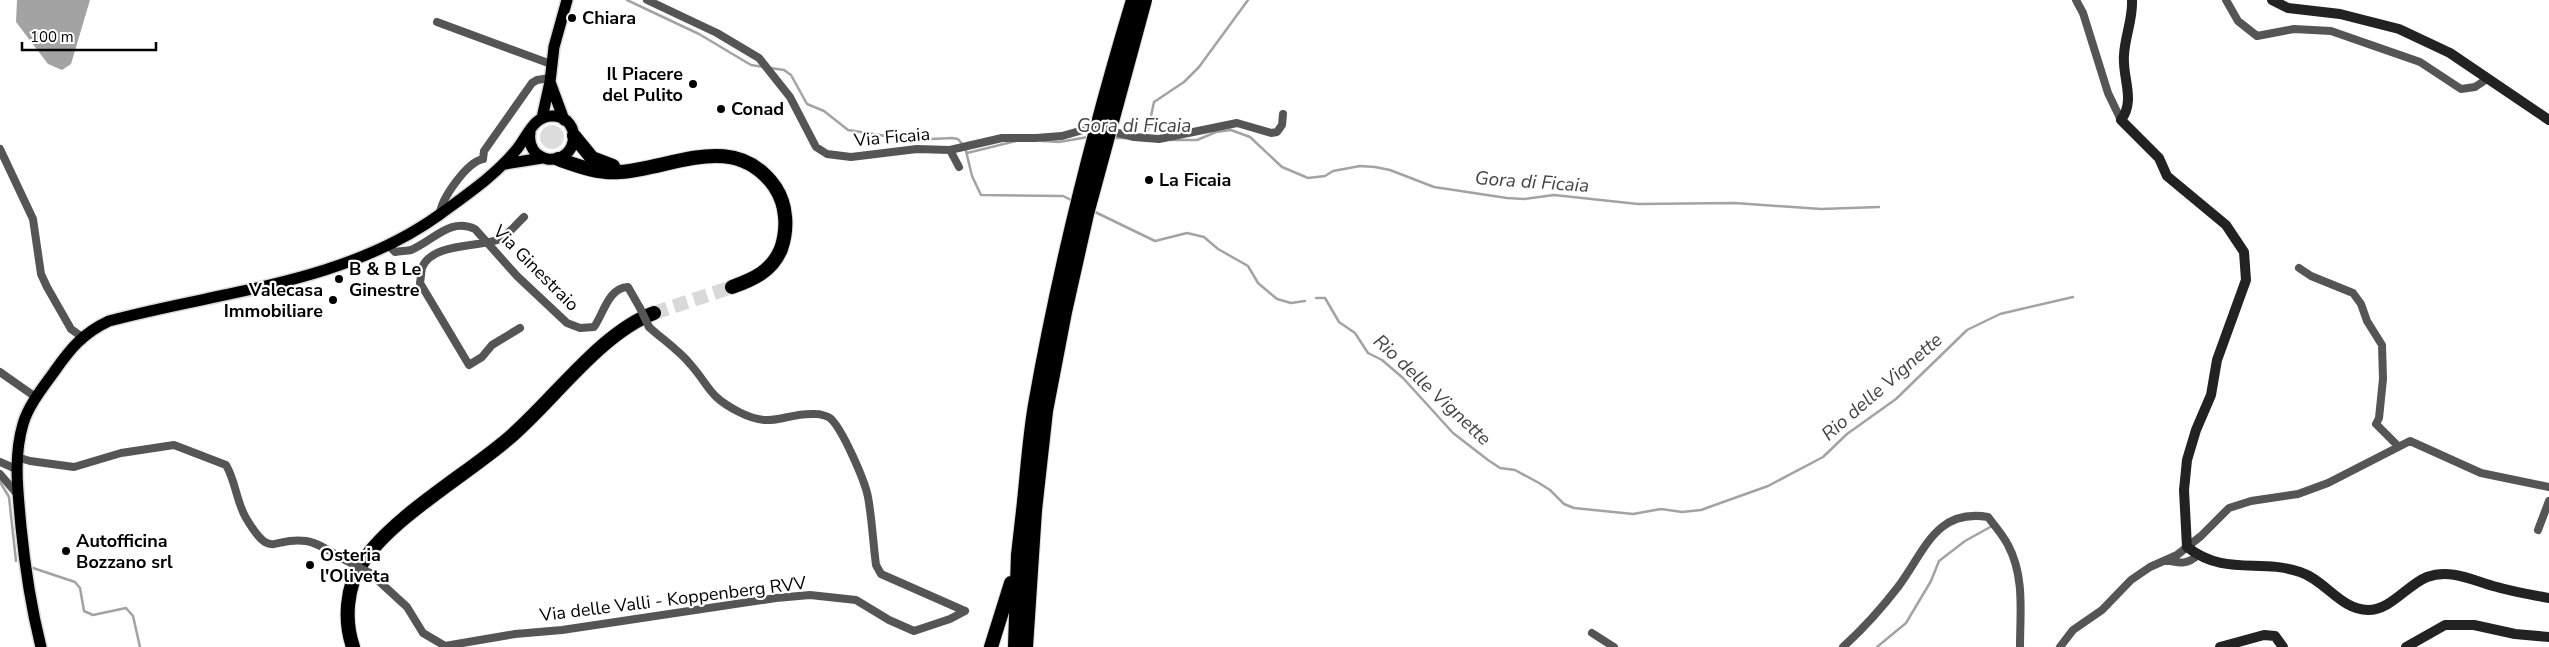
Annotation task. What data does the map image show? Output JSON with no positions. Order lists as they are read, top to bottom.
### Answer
{
  "streets": {
    "street": ["Via Ficaia", "Via Ginestraio", "Via delle Valli - Koppenberg RVV"]
  },
  "crossings": [
    ["Via Ginestraio", "Via delle Valli - Koppenberg RVV"]
  ],
  "water": ["Gora di Ficaia", "Rio delle Vignette"],
  "places": [
    "Chiara",
    "Il Piacere del Pulito",
    "Conad",
    "La Ficaia",
    "B & B Le Ginestre",
    "Valecasa Immobiliare",
    "Autofficina Bozzano srl",
    "Osteria l'Oliveta"
  ],
  "scale_bar": "100 m"
}
